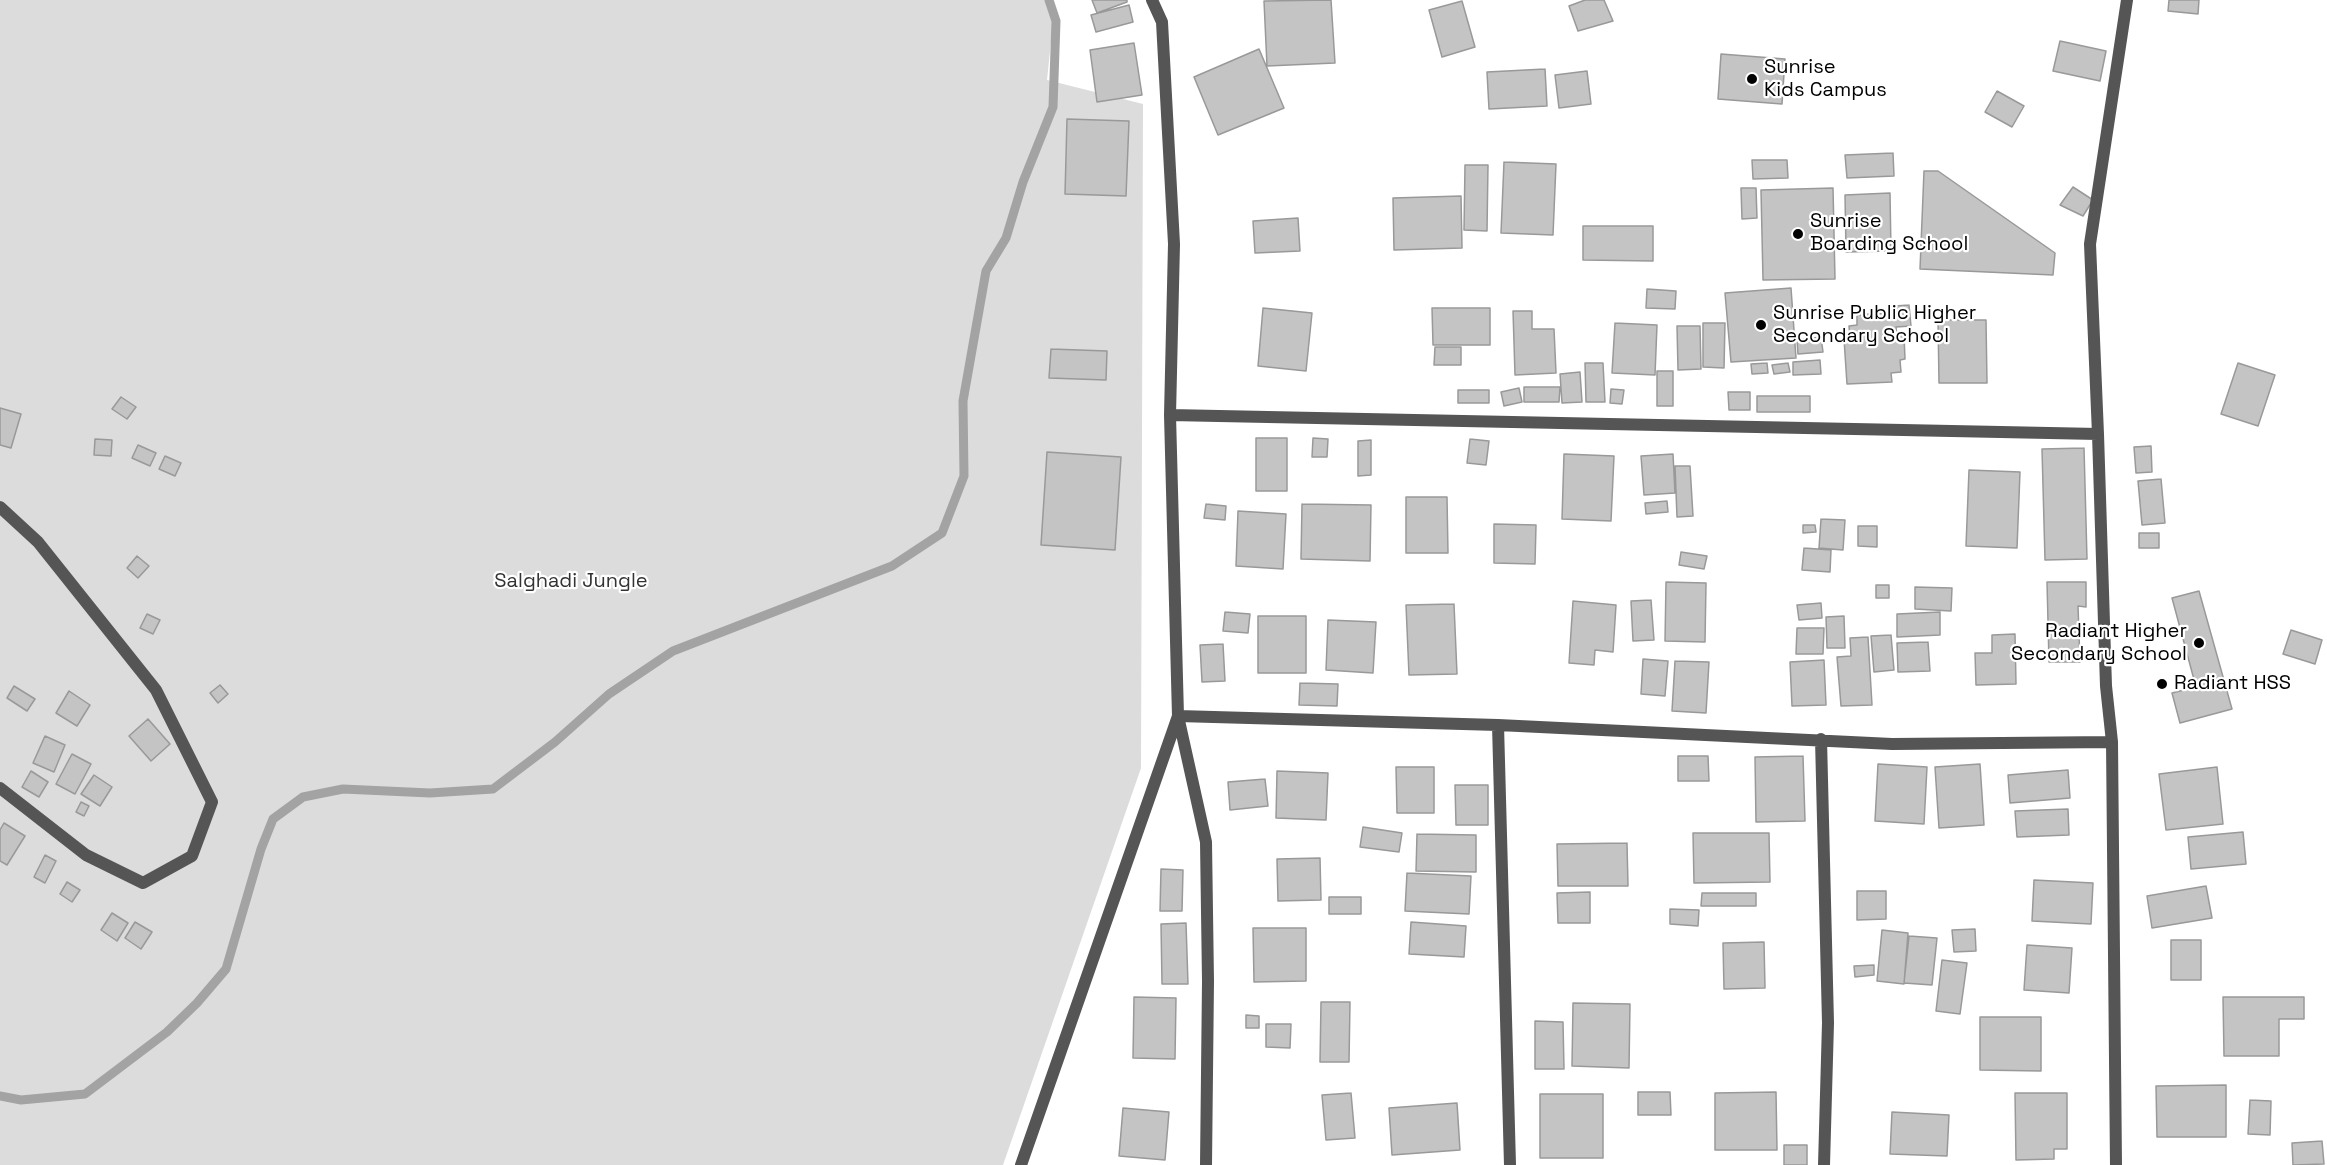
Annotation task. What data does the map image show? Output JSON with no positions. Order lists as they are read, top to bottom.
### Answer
{
  "parks": ["Salghadi Jungle"],
  "places": [
    "Sunrise Kids Campus",
    "Sunrise Boarding School",
    "Sunrise Public Higher Secondary School",
    "Radiant Higher Secondary School",
    "Radiant HSS"
  ]
}
